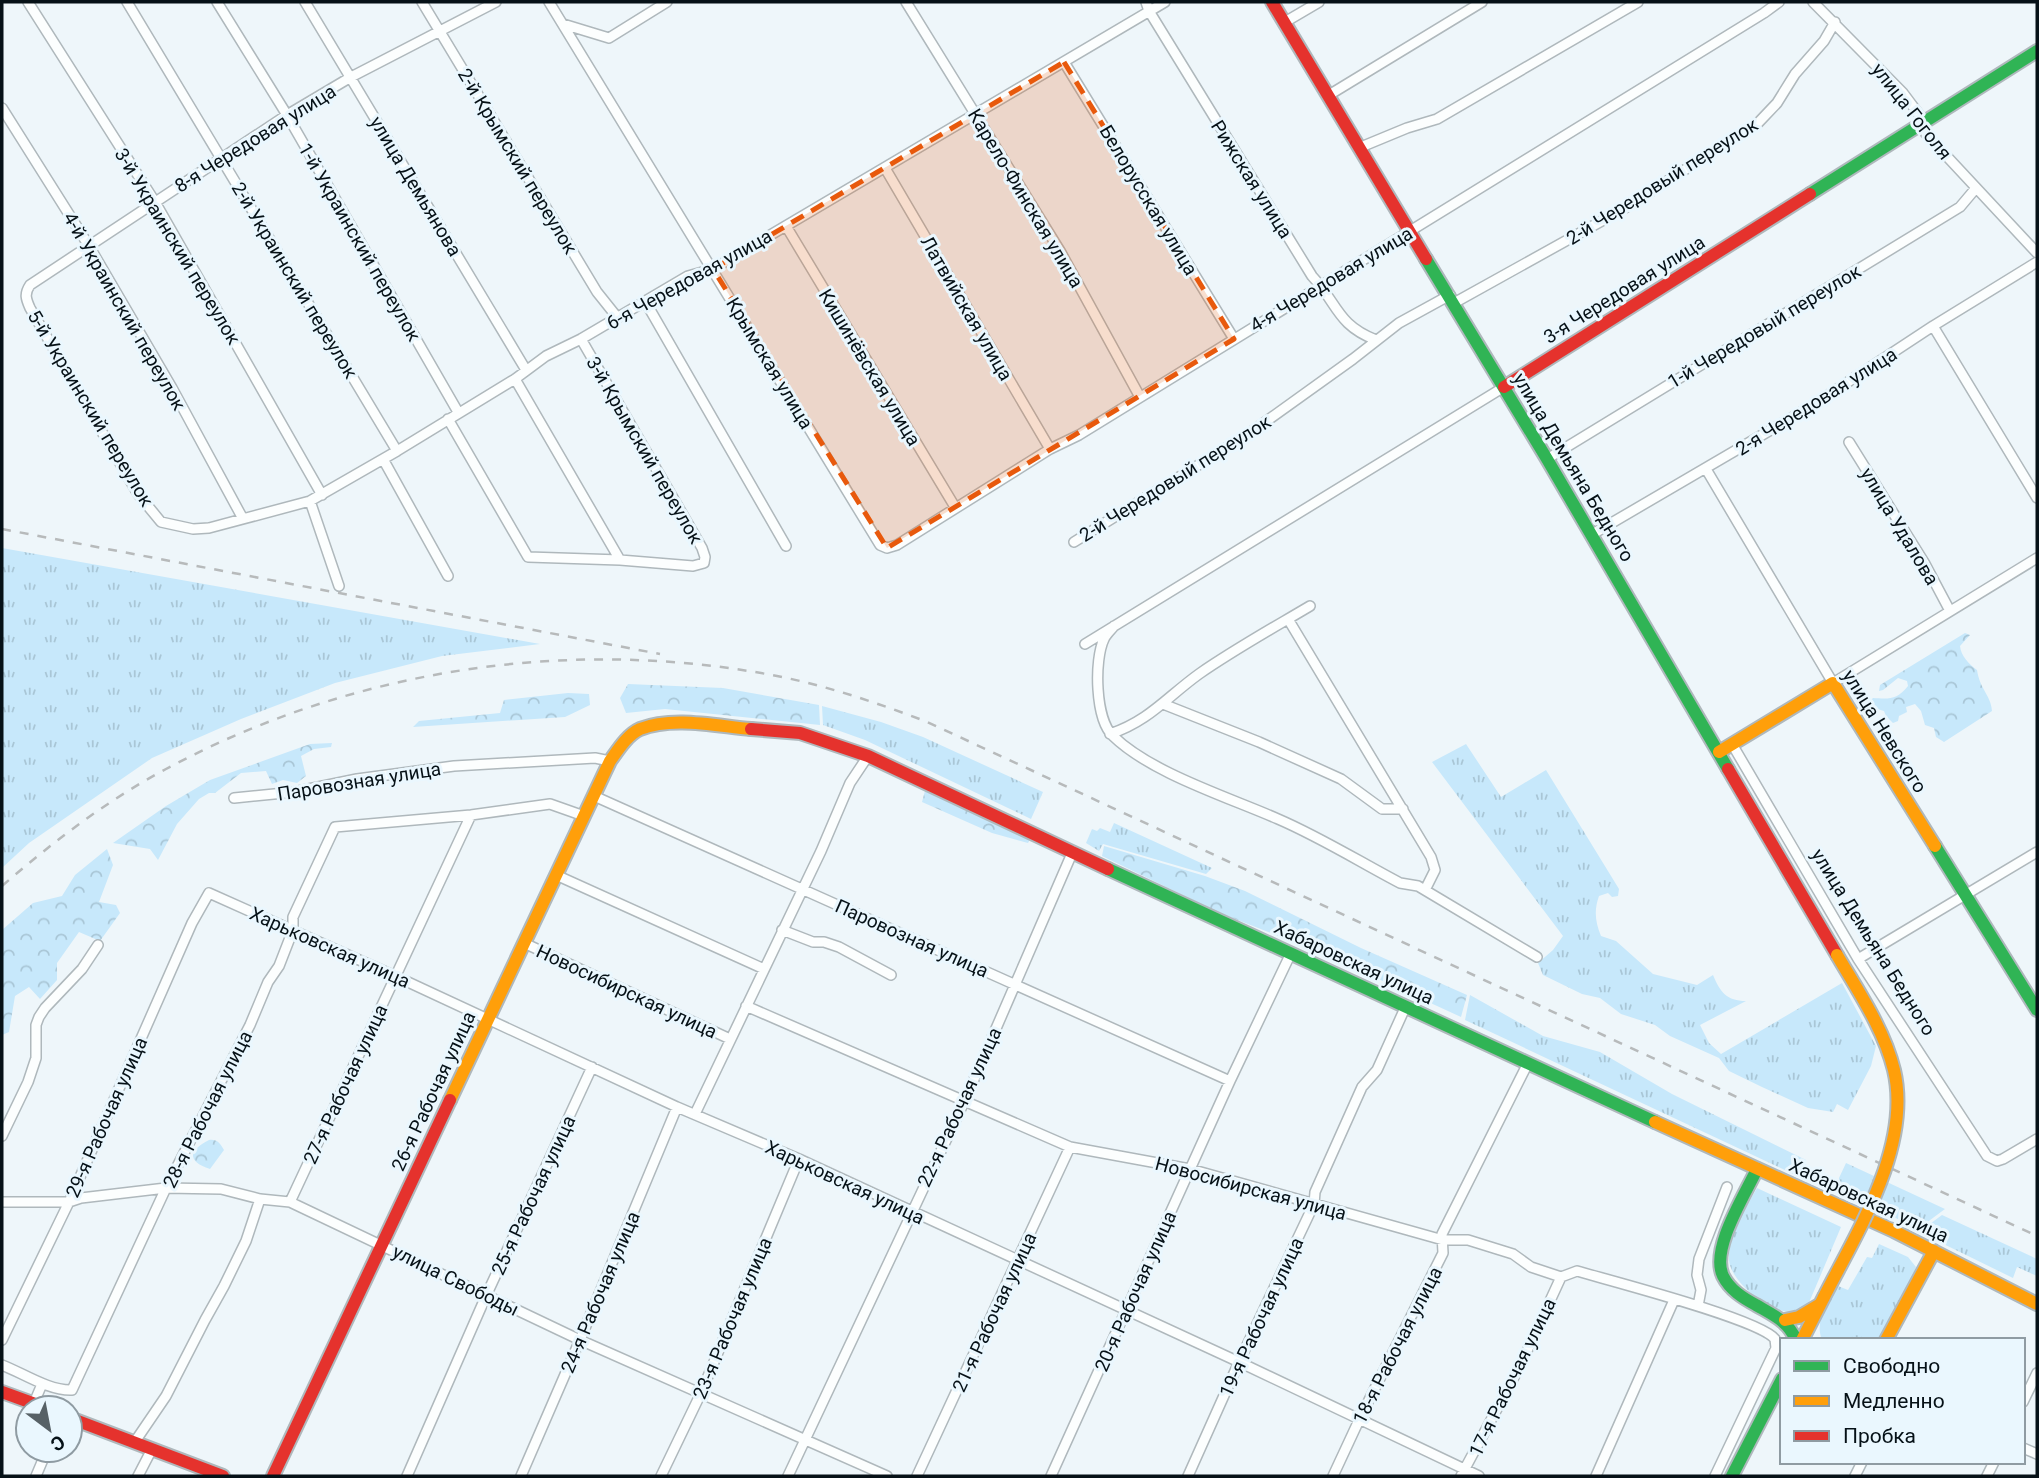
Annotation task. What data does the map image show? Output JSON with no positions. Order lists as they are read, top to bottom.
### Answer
{
  "streets": {
    "main road": [
      "3-я Чередовая улица",
      "улица Демьяна Бедного",
      "улица Невского",
      "Хабаровская улица",
      "26-я Рабочая улица"
    ],
    "street": [
      "улица Гоголя",
      "8-я Чередовая улица",
      "2-й Крымский переулок",
      "Рижская улица",
      "2-й Чередовый переулок",
      "улица Демьянова",
      "Карело-Финская улица",
      "Белорусская улица",
      "1-й Украинский переулок",
      "3-й Украинский переулок",
      "6-я Чередовая улица",
      "4-я Чередовая улица",
      "2-й Украинский переулок",
      "Латвийская улица",
      "4-й Украинский переулок",
      "1-й Чередовый переулок",
      "Крымская улица",
      "Кишинёвская улица",
      "2-я Чередовая улица",
      "5-й Украинский переулок",
      "3-й Крымский переулок",
      "улица Удалова",
      "Паровозная улица",
      "Харьковская улица",
      "Новосибирская улица",
      "27-я Рабочая улица",
      "22-я Рабочая улица",
      "28-я Рабочая улица",
      "29-я Рабочая улица",
      "25-я Рабочая улица",
      "улица Свободы",
      "20-я Рабочая улица",
      "24-я Рабочая улица",
      "21-я Рабочая улица",
      "19-я Рабочая улица",
      "23-я Рабочая улица",
      "18-я Рабочая улица",
      "17-я Рабочая улица"
    ]
  },
  "crossings": [
    ["улица Гоголя", "2-й Чередовый переулок"],
    ["улица Гоголя", "3-я Чередовая улица"],
    ["улица Гоголя", "1-й Чередовый переулок"],
    ["8-я Чередовая улица", "2-й Крымский переулок"],
    ["8-я Чередовая улица", "улица Демьянова"],
    ["8-я Чередовая улица", "1-й Украинский переулок"],
    ["8-я Чередовая улица", "3-й Украинский переулок"],
    ["8-я Чередовая улица", "2-й Украинский переулок"],
    ["8-я Чередовая улица", "4-й Украинский переулок"],
    ["8-я Чередовая улица", "5-й Украинский переулок"],
    ["2-й Крымский переулок", "6-я Чередовая улица"],
    ["Рижская улица", "2-й Чередовый переулок"],
    ["Рижская улица", "6-я Чередовая улица"],
    ["Рижская улица", "4-я Чередовая улица"],
    ["2-й Чередовый переулок", "улица Демьяна Бедного"],
    ["улица Демьянова", "6-я Чередовая улица"],
    ["Карело-Финская улица", "6-я Чередовая улица"],
    ["Карело-Финская улица", "4-я Чередовая улица"],
    ["Белорусская улица", "6-я Чередовая улица"],
    ["Белорусская улица", "4-я Чередовая улица"],
    ["1-й Украинский переулок", "6-я Чередовая улица"],
    ["3-й Украинский переулок", "6-я Чередовая улица"],
    ["6-я Чередовая улица", "2-й Украинский переулок"],
    ["6-я Чередовая улица", "Латвийская улица"],
    ["6-я Чередовая улица", "4-й Украинский переулок"],
    ["6-я Чередовая улица", "Крымская улица"],
    ["6-я Чередовая улица", "Кишинёвская улица"],
    ["6-я Чередовая улица", "5-й Украинский переулок"],
    ["6-я Чередовая улица", "3-й Крымский переулок"],
    ["4-я Чередовая улица", "Латвийская улица"],
    ["4-я Чередовая улица", "Крымская улица"],
    ["4-я Чередовая улица", "Кишинёвская улица"],
    ["4-я Чередовая улица", "улица Демьяна Бедного"],
    ["3-я Чередовая улица", "улица Демьяна Бедного"],
    ["1-й Чередовый переулок", "улица Демьяна Бедного"],
    ["2-я Чередовая улица", "улица Демьяна Бедного"],
    ["2-я Чередовая улица", "улица Невского"],
    ["Паровозная улица", "26-я Рабочая улица"],
    ["Паровозная улица", "22-я Рабочая улица"],
    ["Паровозная улица", "20-я Рабочая улица"],
    ["Харьковская улица", "27-я Рабочая улица"],
    ["Харьковская улица", "26-я Рабочая улица"],
    ["Харьковская улица", "22-я Рабочая улица"],
    ["Харьковская улица", "28-я Рабочая улица"],
    ["Харьковская улица", "29-я Рабочая улица"],
    ["Харьковская улица", "25-я Рабочая улица"],
    ["Харьковская улица", "20-я Рабочая улица"],
    ["Харьковская улица", "24-я Рабочая улица"],
    ["Харьковская улица", "21-я Рабочая улица"],
    ["Харьковская улица", "19-я Рабочая улица"],
    ["Харьковская улица", "23-я Рабочая улица"],
    ["Харьковская улица", "18-я Рабочая улица"],
    ["Харьковская улица", "17-я Рабочая улица"],
    ["Хабаровская улица", "26-я Рабочая улица"],
    ["Хабаровская улица", "22-я Рабочая улица"],
    ["Хабаровская улица", "20-я Рабочая улица"],
    ["Хабаровская улица", "19-я Рабочая улица"],
    ["Хабаровская улица", "18-я Рабочая улица"],
    ["Новосибирская улица", "26-я Рабочая улица"],
    ["Новосибирская улица", "22-я Рабочая улица"],
    ["Новосибирская улица", "20-я Рабочая улица"],
    ["Новосибирская улица", "21-я Рабочая улица"],
    ["Новосибирская улица", "19-я Рабочая улица"],
    ["Новосибирская улица", "18-я Рабочая улица"],
    ["Новосибирская улица", "17-я Рабочая улица"],
    ["27-я Рабочая улица", "28-я Рабочая улица"],
    ["27-я Рабочая улица", "улица Свободы"],
    ["26-я Рабочая улица", "улица Свободы"],
    ["22-я Рабочая улица", "улица Свободы"],
    ["28-я Рабочая улица", "улица Свободы"],
    ["29-я Рабочая улица", "улица Свободы"],
    ["25-я Рабочая улица", "улица Свободы"],
    ["улица Свободы", "24-я Рабочая улица"],
    ["улица Свободы", "23-я Рабочая улица"]
  ],
  "legend": ["Свободно", "Медленно", "Пробка"],
  "north": "bottom right"
}
